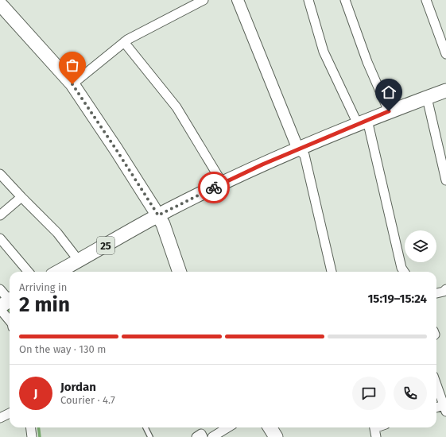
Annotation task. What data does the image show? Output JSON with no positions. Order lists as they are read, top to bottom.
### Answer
{
  "streets": {
    "main road": ["25"]
  },
  "page": {
    "heading": ["2 min", "Arriving in", "15:19–15:24"],
    "panel": ["Jordan", "Courier · 4.7"],
    "bar": "On the way · 130 m",
    "round": "J"
  }
}
